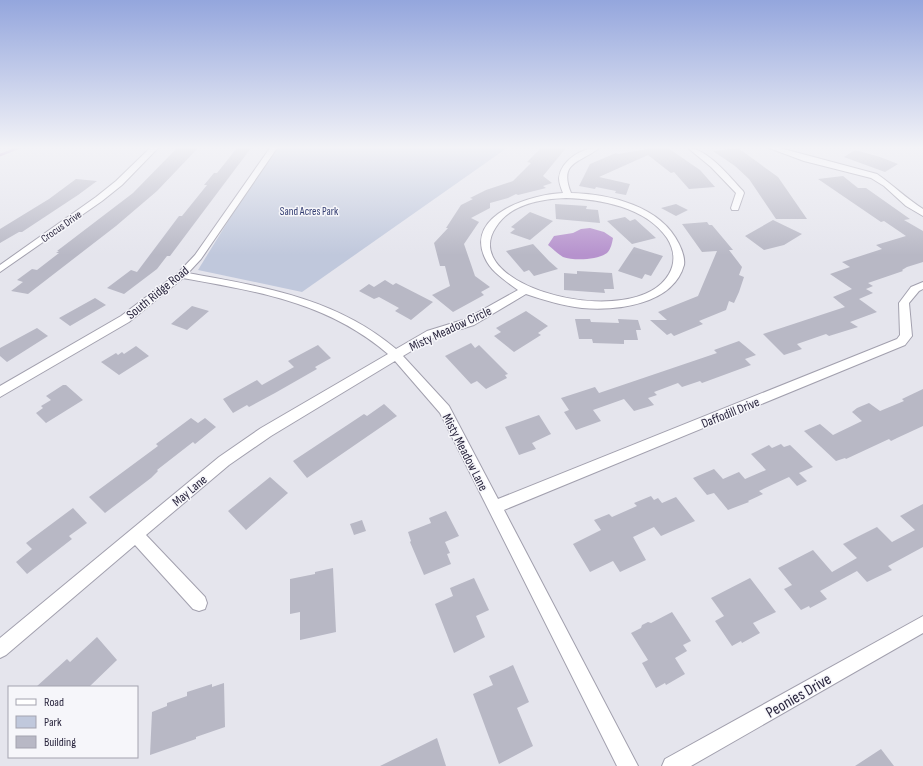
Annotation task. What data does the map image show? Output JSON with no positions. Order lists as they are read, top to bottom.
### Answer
{
  "streets": {
    "street": [
      "Crocus Drive",
      "South Ridge Road",
      "Misty Meadow Circle",
      "Daffodill Drive",
      "Misty Meadow Lane",
      "May Lane",
      "Peonies Drive"
    ]
  },
  "crossings": [
    ["South Ridge Road", "Misty Meadow Lane"],
    ["Misty Meadow Circle", "Misty Meadow Lane"],
    ["Misty Meadow Circle", "May Lane"],
    ["Daffodill Drive", "Misty Meadow Lane"],
    ["Misty Meadow Lane", "May Lane"]
  ],
  "parks": ["Sand Acres Park"],
  "legend": ["Road", "Park", "Building"]
}
